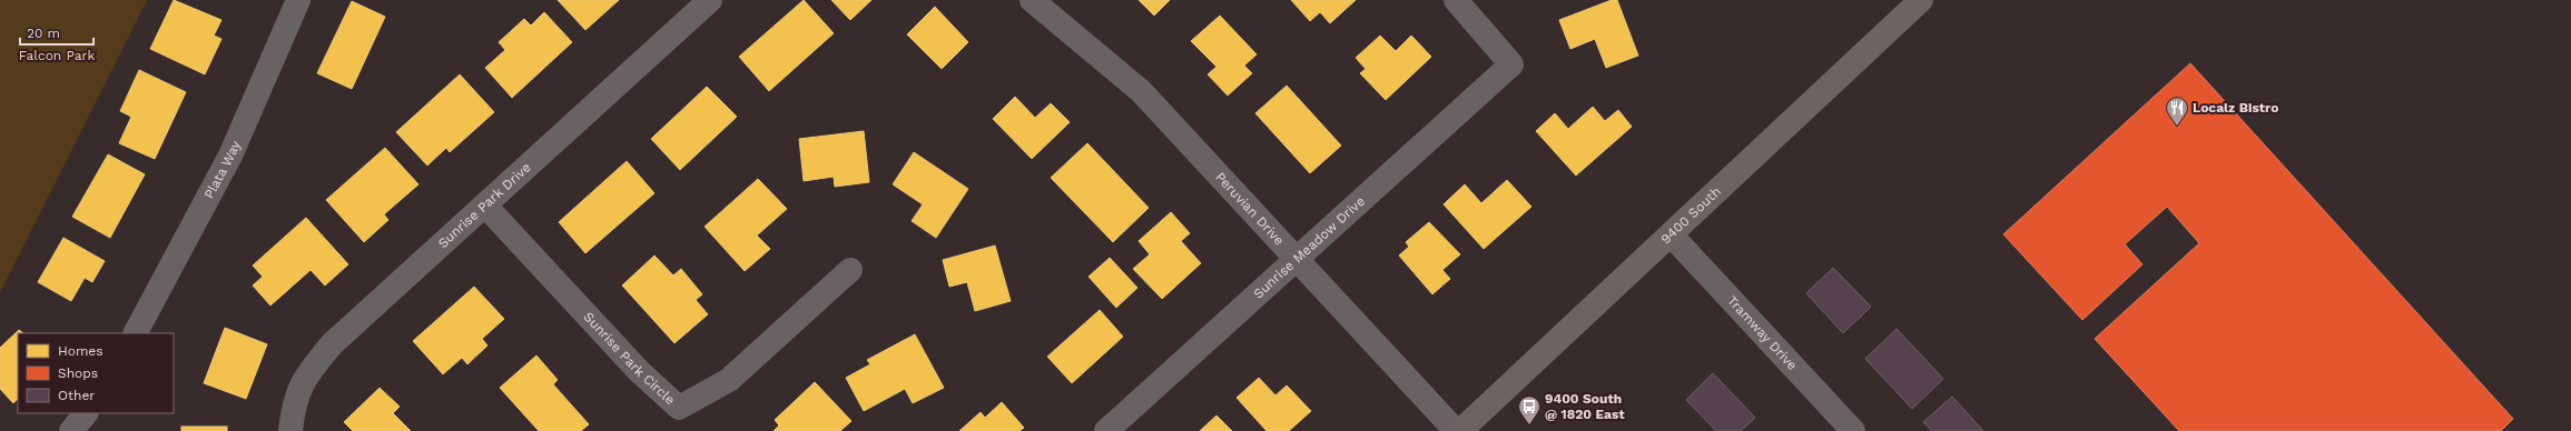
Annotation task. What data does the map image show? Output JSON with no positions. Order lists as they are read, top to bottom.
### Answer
{
  "streets": {
    "main road": ["9400 South"],
    "street": [
      "Plata Way",
      "Sunrise Park Drive",
      "Peruvian Drive",
      "Sunrise Meadow Drive",
      "Tramway Drive",
      "Sunrise Park Circle"
    ]
  },
  "crossings": [
    ["Sunrise Park Drive", "Sunrise Park Circle"],
    ["Peruvian Drive", "Sunrise Meadow Drive"],
    ["9400 South", "Tramway Drive"]
  ],
  "parks": ["Falcon Park"],
  "places": {
    "restaurant": ["Localz Bistro"],
    "bus stop": ["9400 South @ 1820 East"]
  },
  "legend": ["Homes", "Shops", "Other"],
  "scale_bar": "20 m"
}
